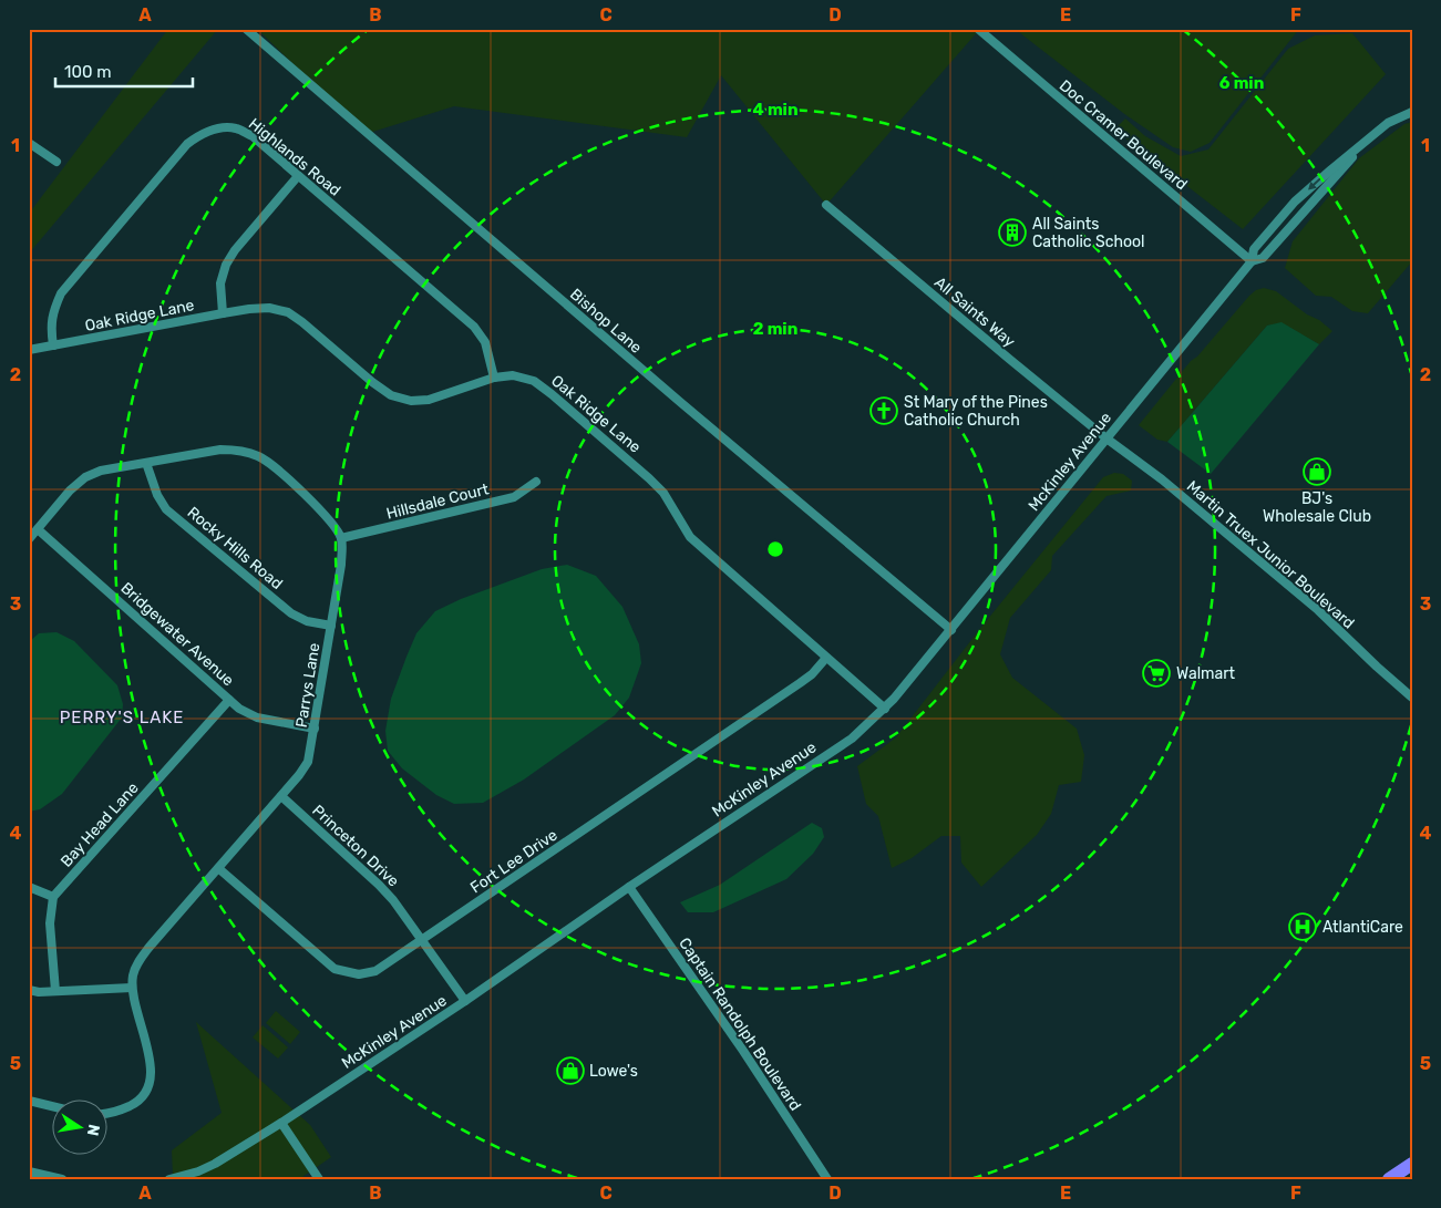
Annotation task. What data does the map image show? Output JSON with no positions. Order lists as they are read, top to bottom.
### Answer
{
  "streets": {
    "street": [
      "Doc Cramer Boulevard",
      "Highlands Road",
      "All Saints Way",
      "Oak Ridge Lane",
      "Bishop Lane",
      "McKinley Avenue",
      "Hillsdale Court",
      "Rocky Hills Road",
      "Martin Truex Junior Boulevard",
      "Bridgewater Avenue",
      "Parrys Lane",
      "Bay Head Lane",
      "Princeton Drive",
      "Fort Lee Drive",
      "Captain Randolph Boulevard"
    ]
  },
  "crossings": [
    ["Doc Cramer Boulevard", "McKinley Avenue"],
    ["Highlands Road", "Oak Ridge Lane"],
    ["All Saints Way", "McKinley Avenue"],
    ["All Saints Way", "Martin Truex Junior Boulevard"],
    ["Oak Ridge Lane", "McKinley Avenue"],
    ["Oak Ridge Lane", "Fort Lee Drive"],
    ["Bishop Lane", "McKinley Avenue"],
    ["McKinley Avenue", "Martin Truex Junior Boulevard"],
    ["McKinley Avenue", "Princeton Drive"],
    ["McKinley Avenue", "Captain Randolph Boulevard"],
    ["Hillsdale Court", "Parrys Lane"],
    ["Rocky Hills Road", "Parrys Lane"],
    ["Bridgewater Avenue", "Parrys Lane"],
    ["Bridgewater Avenue", "Bay Head Lane"],
    ["Parrys Lane", "Princeton Drive"],
    ["Parrys Lane", "Fort Lee Drive"],
    ["Princeton Drive", "Fort Lee Drive"]
  ],
  "districts": ["PERRY'S LAKE"],
  "places": {
    "building": ["All Saints Catholic School"],
    "church": ["St Mary of the Pines Catholic Church"],
    "shop": ["BJ's Wholesale Club", "Lowe's"],
    "supermarket": ["Walmart"],
    "hospital": ["AtlantiCare"]
  },
  "scale_bar": "100 m",
  "north": "right",
  "grid": {
    "columns": [
      "A",
      "B",
      "C",
      "D",
      "E",
      "F"
    ],
    "rows": [
      "1",
      "2",
      "3",
      "4",
      "5"
    ]
  },
  "rings": ["6 min", "4 min", "2 min"]
}
